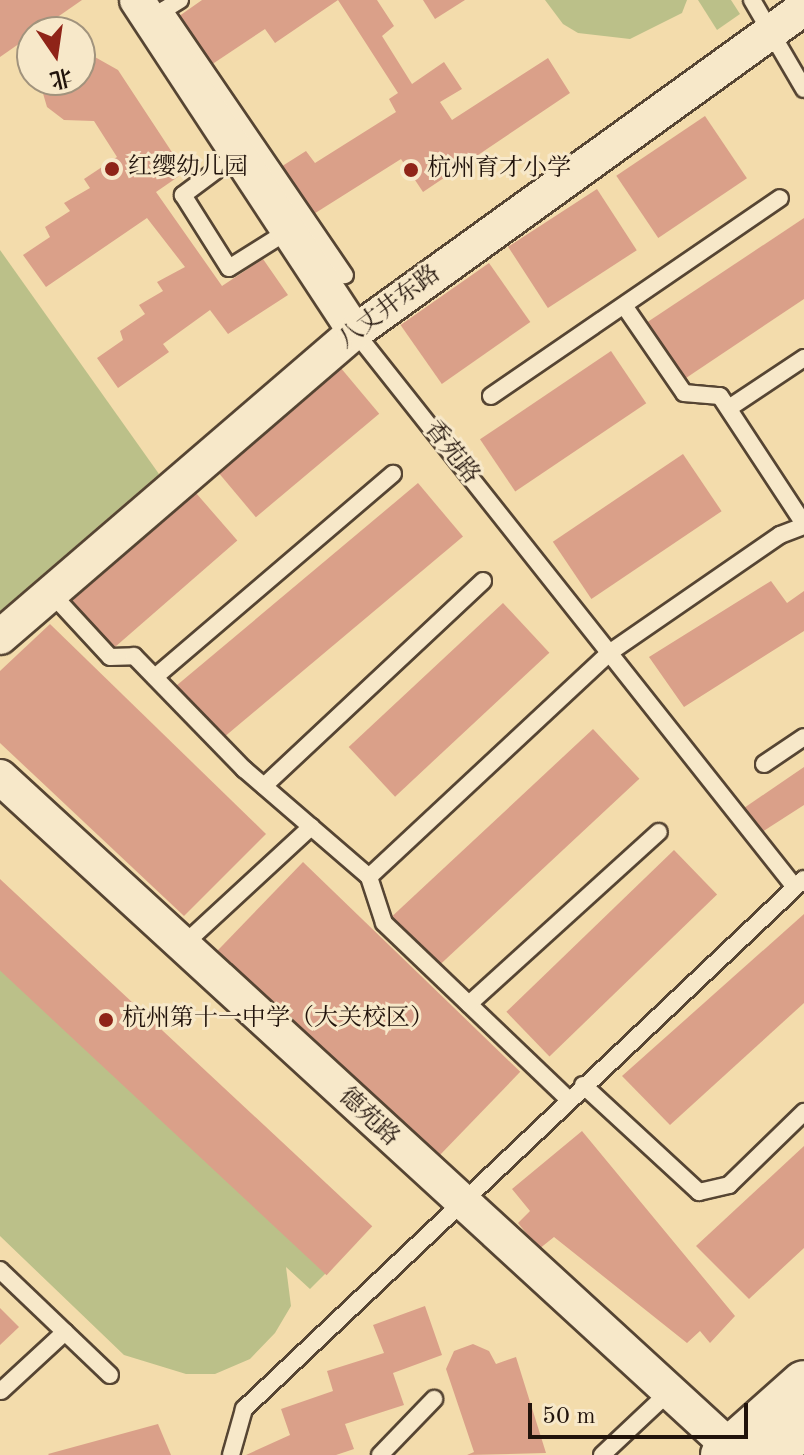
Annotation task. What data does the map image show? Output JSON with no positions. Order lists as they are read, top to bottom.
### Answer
{
  "streets": {
    "street": ["八丈井东路", "香苑路", "德苑路"]
  },
  "crossings": [
    ["八丈井东路", "香苑路"]
  ],
  "places": ["红缨幼儿园", "杭州育才小学", "杭州第十一中学（大关校区）"],
  "scale_bar": "50 m",
  "north": "bottom"
}
